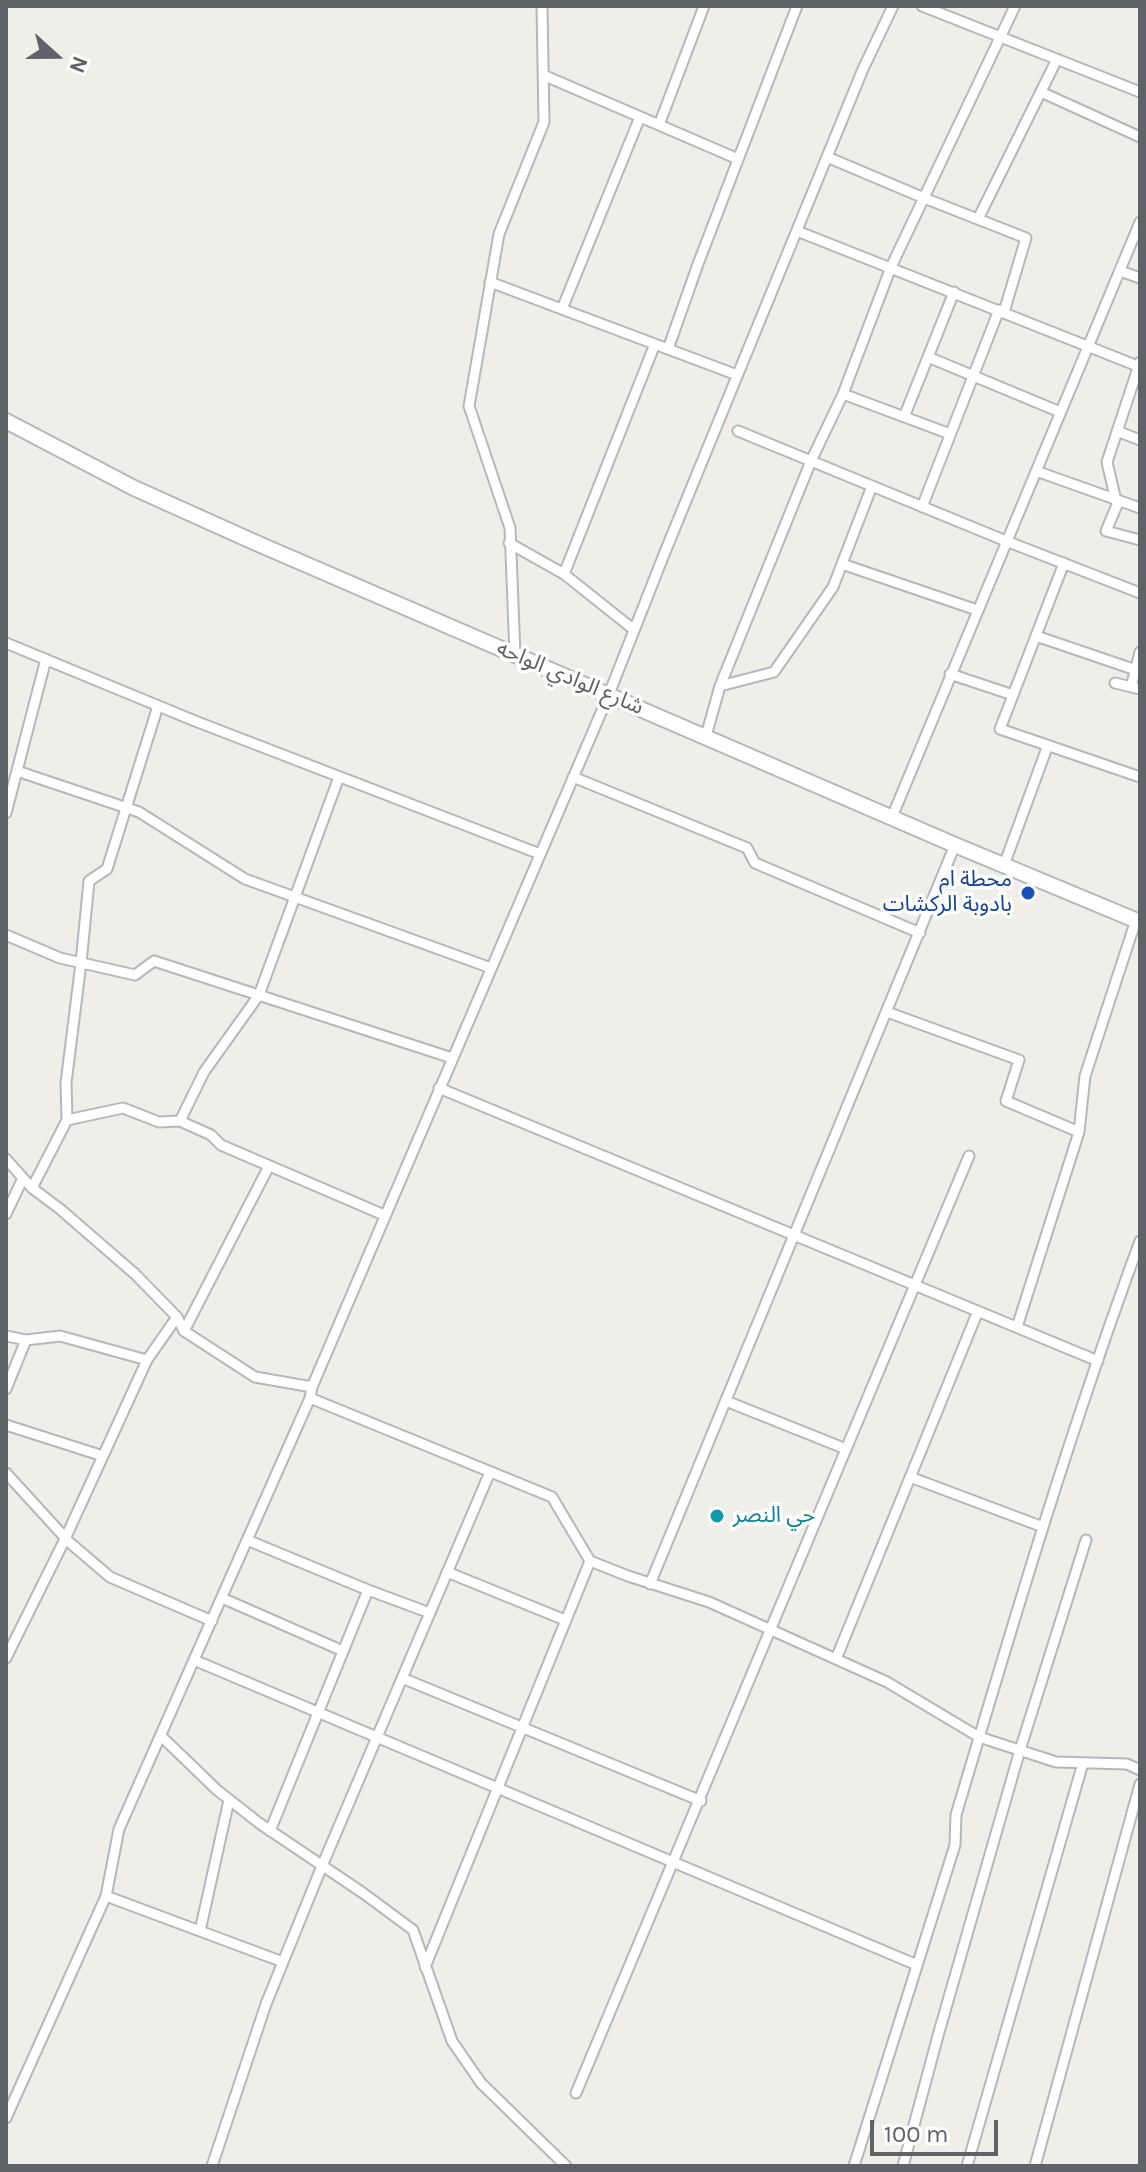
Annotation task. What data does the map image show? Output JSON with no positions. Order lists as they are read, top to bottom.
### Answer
{
  "streets": {
    "main road": ["شارع الوادي الواحه"]
  },
  "places": ["محطة ام بادوبة الركشات", "حي النصر"],
  "scale_bar": "100 m",
  "north": "right"
}
